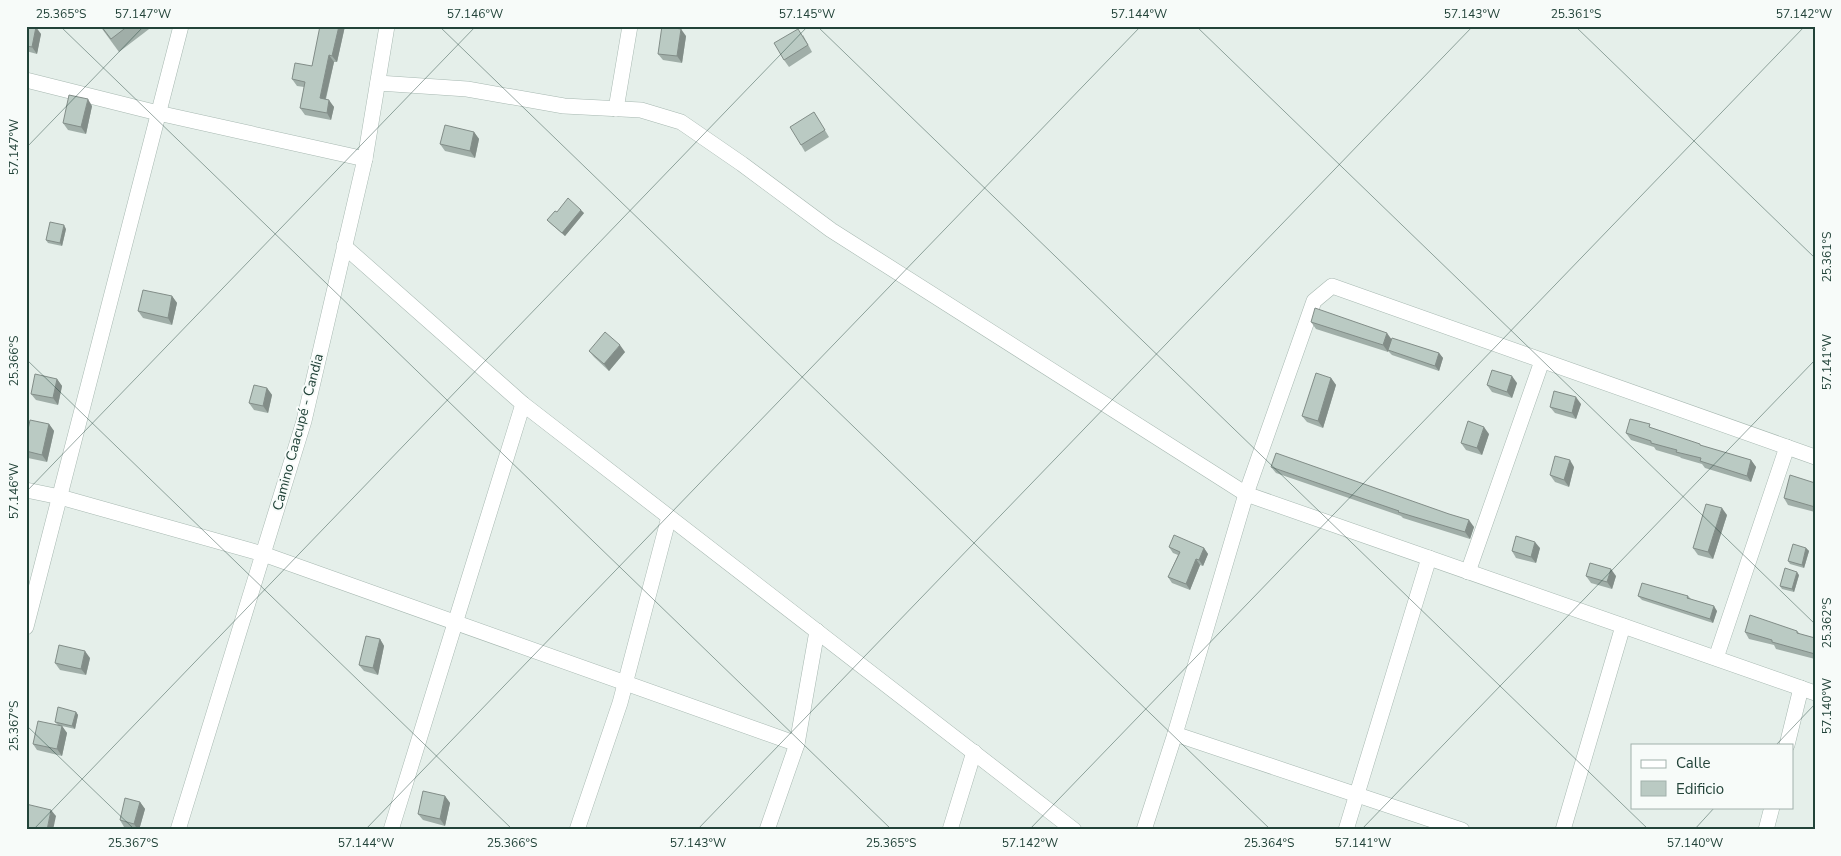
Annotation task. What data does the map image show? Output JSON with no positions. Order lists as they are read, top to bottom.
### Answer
{
  "streets": {
    "street": ["Camino Caacupé - Candia"]
  },
  "legend": ["Calle", "Edificio"],
  "coordinates": [
    "25.365°S",
    "57.147°W",
    "57.146°W",
    "57.145°W",
    "57.144°W",
    "57.143°W",
    "25.361°S",
    "57.142°W",
    "25.366°S",
    "57.141°W",
    "25.362°S",
    "57.140°W",
    "25.367°S",
    "25.364°S"
  ]
}
